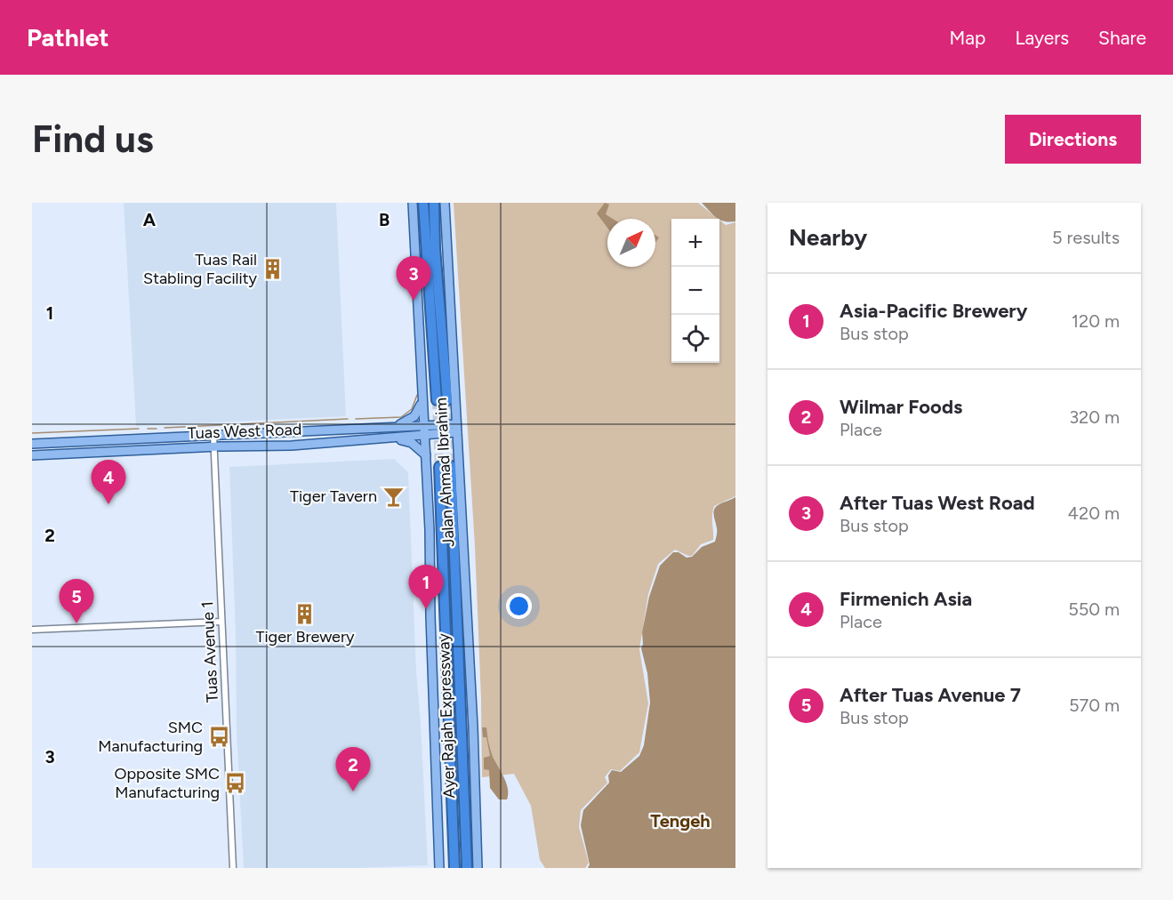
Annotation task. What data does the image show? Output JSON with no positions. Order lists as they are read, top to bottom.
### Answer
{
  "streets": {
    "highway": ["Ayer Rajah Expressway"],
    "main road": ["Tuas West Road", "Jalan Ahmad Ibrahim"],
    "street": ["Tuas Avenue 1"]
  },
  "crossings": [
    ["Tuas West Road", "Jalan Ahmad Ibrahim"],
    ["Tuas West Road", "Tuas Avenue 1"]
  ],
  "districts": ["Tengeh"],
  "places": {
    "building": ["Tuas Rail Stabling Facility", "Tiger Brewery"],
    "bar": ["Tiger Tavern"],
    "bus stop": ["SMC Manufacturing", "Opposite SMC Manufacturing"]
  },
  "north": "top right",
  "page": {
    "header": "Pathlet",
    "nav": ["Map", "Layers", "Share"],
    "buttons": "Directions",
    "title": "Find us",
    "heading": ["Nearby", "5 results"],
    "map_buttons": ["+", "−"],
    "pins": [
      "3",
      "4",
      "1",
      "5",
      "2"
    ],
    "list": [
      {
        "mark": "1",
        "name": "Asia-Pacific Brewery",
        "note": "Bus stop",
        "value": "120 m"
      },
      {
        "mark": "2",
        "name": "Wilmar Foods",
        "note": "Place",
        "value": "320 m"
      },
      {
        "mark": "3",
        "name": "After Tuas West Road",
        "note": "Bus stop",
        "value": "420 m"
      },
      {
        "mark": "4",
        "name": "Firmenich Asia",
        "note": "Place",
        "value": "550 m"
      },
      {
        "mark": "5",
        "name": "After Tuas Avenue 7",
        "note": "Bus stop",
        "value": "570 m"
      }
    ]
  },
  "grid": {
    "columns": ["A", "B"],
    "rows": ["1", "2", "3"]
  }
}
